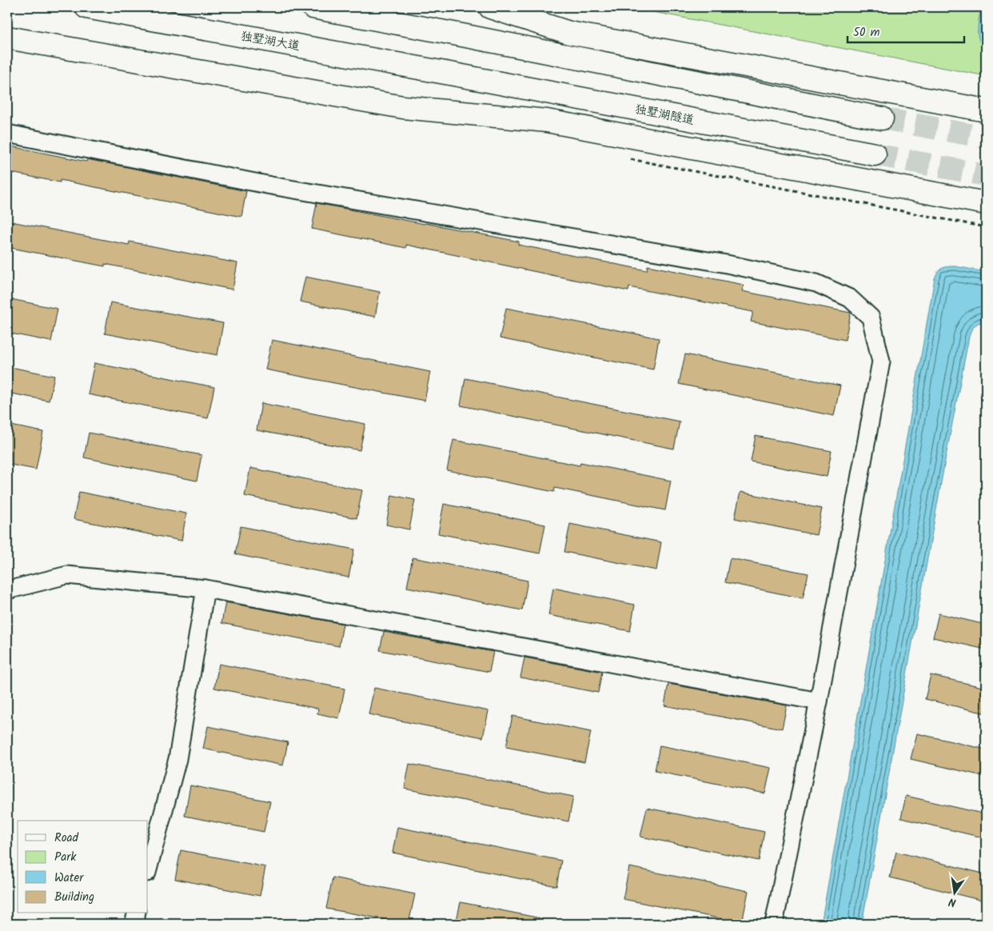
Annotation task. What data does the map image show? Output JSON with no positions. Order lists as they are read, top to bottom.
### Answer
{
  "streets": {
    "main road": ["独墅湖大道", "独墅湖隧道"]
  },
  "crossings": [
    ["独墅湖大道", "独墅湖隧道"]
  ],
  "legend": [
    "Road",
    "Park",
    "Water",
    "Building"
  ],
  "scale_bar": "50 m",
  "north": "bottom"
}
